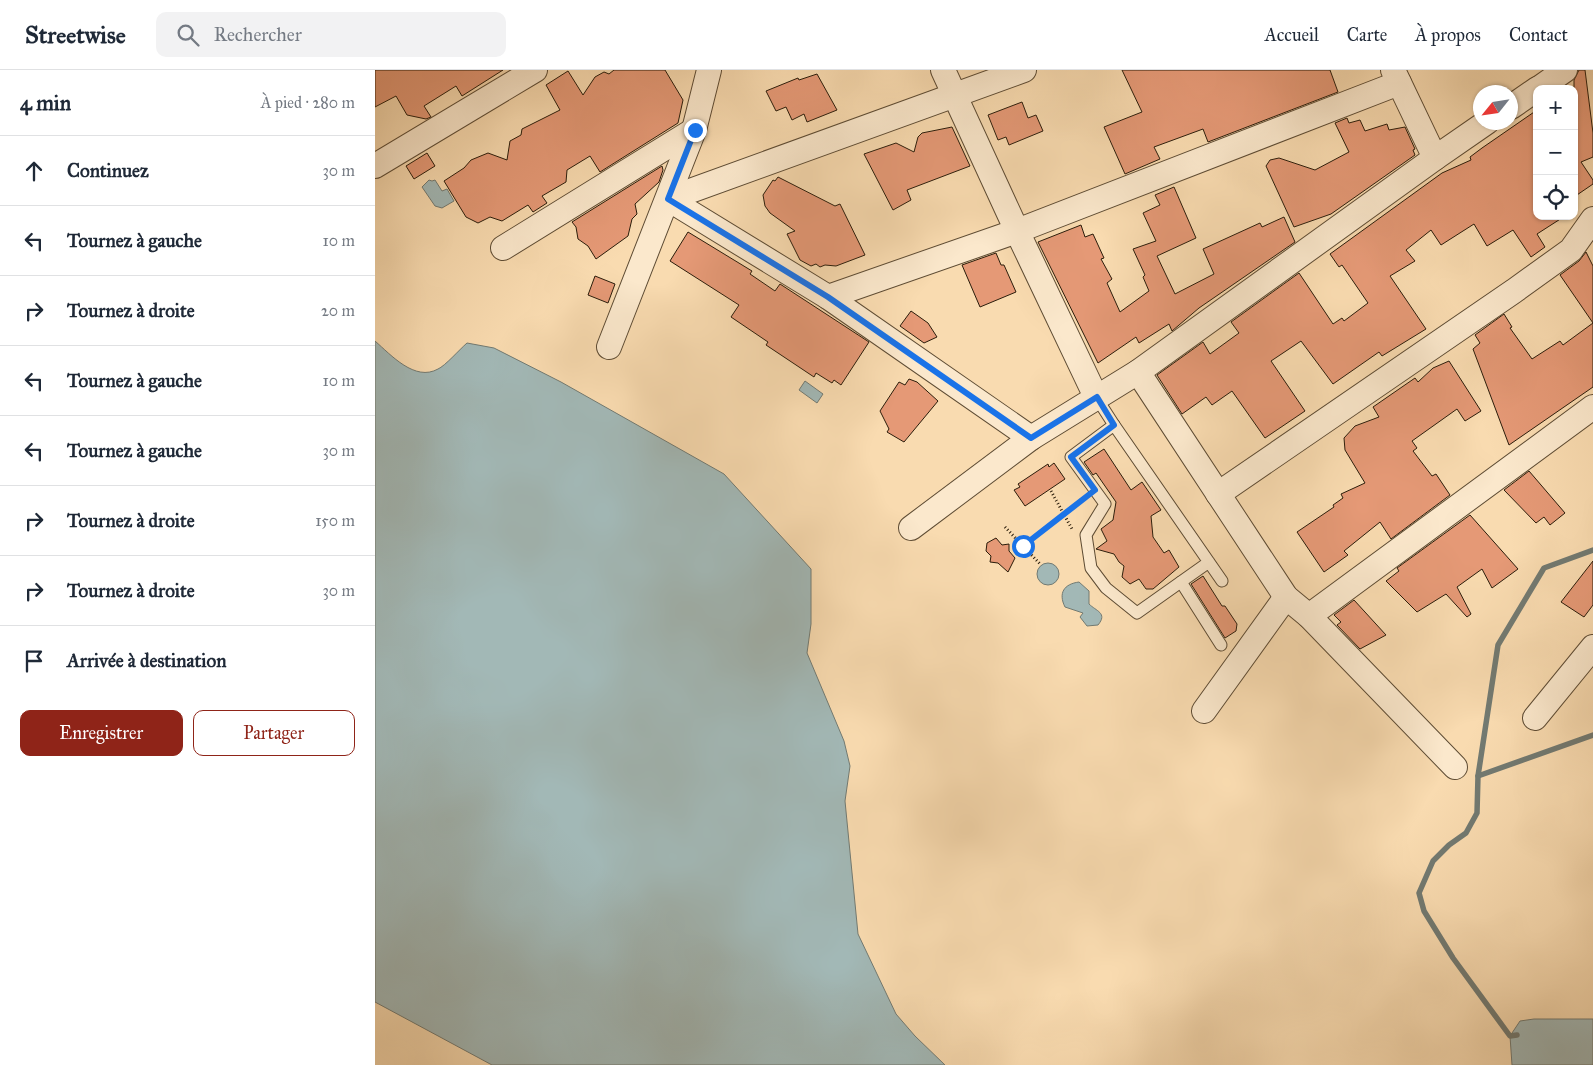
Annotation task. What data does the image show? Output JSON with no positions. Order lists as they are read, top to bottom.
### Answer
{
  "north": "bottom left",
  "page": {
    "header": "Streetwise",
    "search": "Rechercher",
    "nav": [
      "Accueil",
      "Carte",
      "À propos",
      "Contact"
    ],
    "heading": ["4 min", "À pied · 280 m"],
    "map_buttons": ["+", "−"],
    "list": [
      ["Continuez", "30 m"],
      ["Tournez à gauche", "10 m"],
      ["Tournez à droite", "20 m"],
      ["Tournez à gauche", "10 m"],
      ["Tournez à gauche", "30 m"],
      ["Tournez à droite", "150 m"],
      ["Tournez à droite", "30 m"],
      "Arrivée à destination"
    ],
    "buttons": ["Enregistrer", "Partager"]
  }
}
